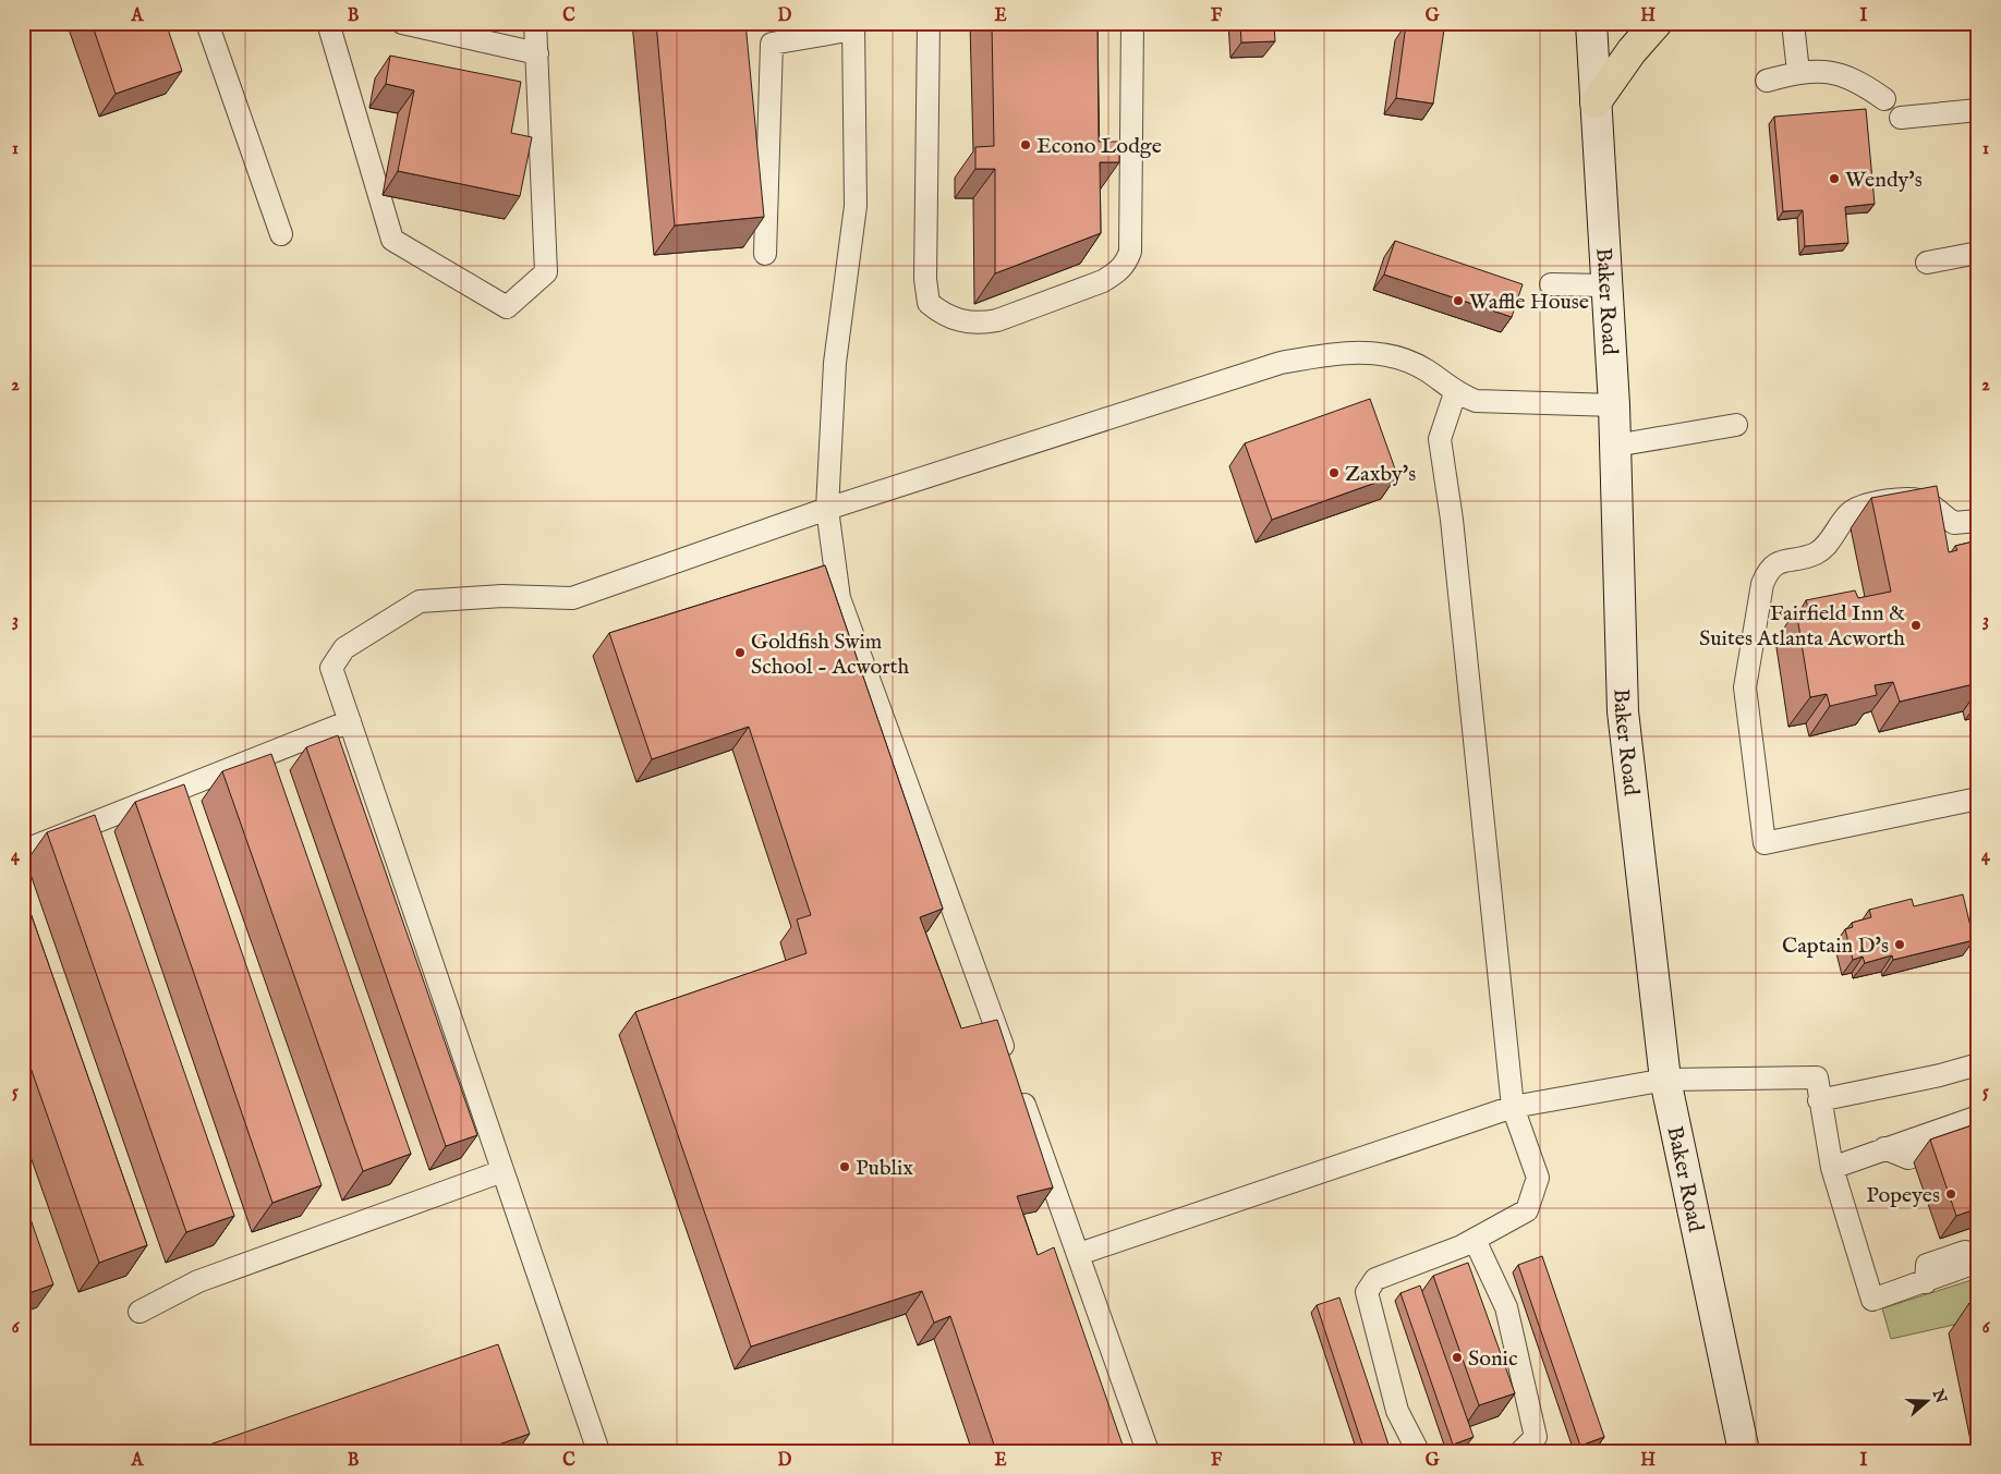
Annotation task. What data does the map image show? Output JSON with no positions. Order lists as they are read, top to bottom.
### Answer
{
  "streets": {
    "main road": ["Baker Road"]
  },
  "places": [
    "Econo Lodge",
    "Wendy's",
    "Waffle House",
    "Zaxby's",
    "Fairfield Inn & Suites Atlanta Acworth",
    "Goldfish Swim School - Acworth",
    "Captain D's",
    "Publix",
    "Popeyes",
    "Sonic"
  ],
  "north": "right",
  "grid": {
    "columns": [
      "A",
      "B",
      "C",
      "D",
      "E",
      "F",
      "G",
      "H",
      "I"
    ],
    "rows": [
      "1",
      "2",
      "3",
      "4",
      "5",
      "6"
    ]
  }
}
